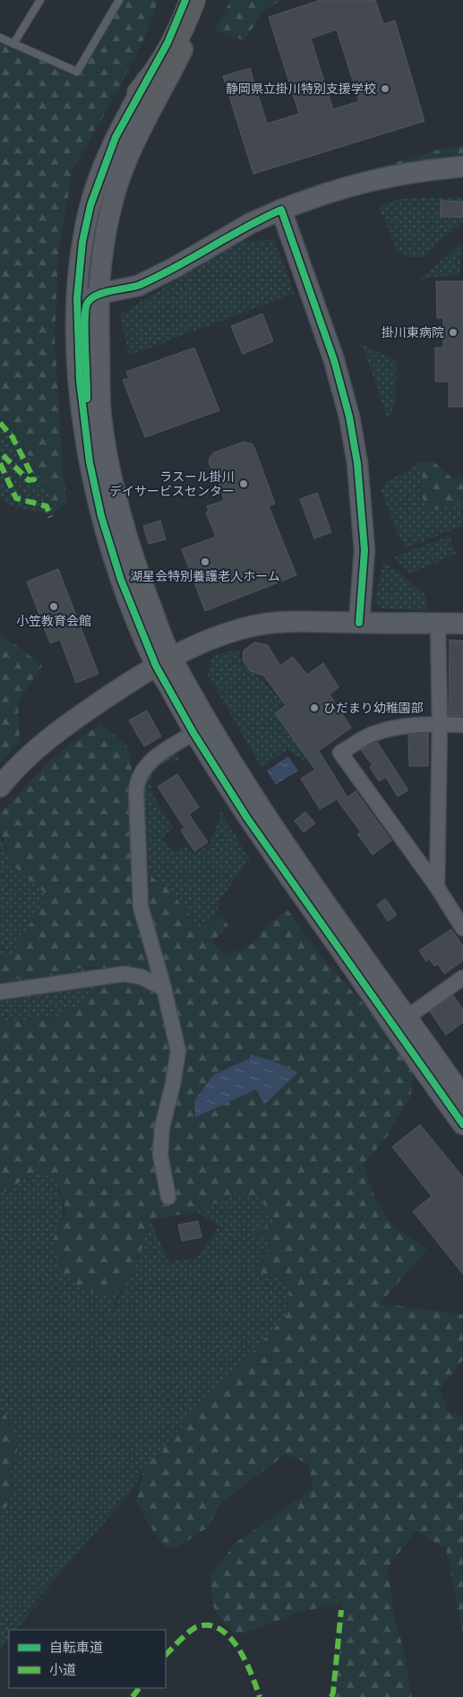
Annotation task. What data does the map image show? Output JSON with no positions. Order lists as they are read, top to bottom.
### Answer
{
  "places": [
    "静岡県立掛川特別支援学校",
    "掛川東病院",
    "ラスール掛川 デイサービスセンター",
    "湖星会特別養護老人ホーム",
    "小笠教育会館",
    "ひだまり幼稚園部"
  ],
  "legend": ["自転車道", "小道"]
}
